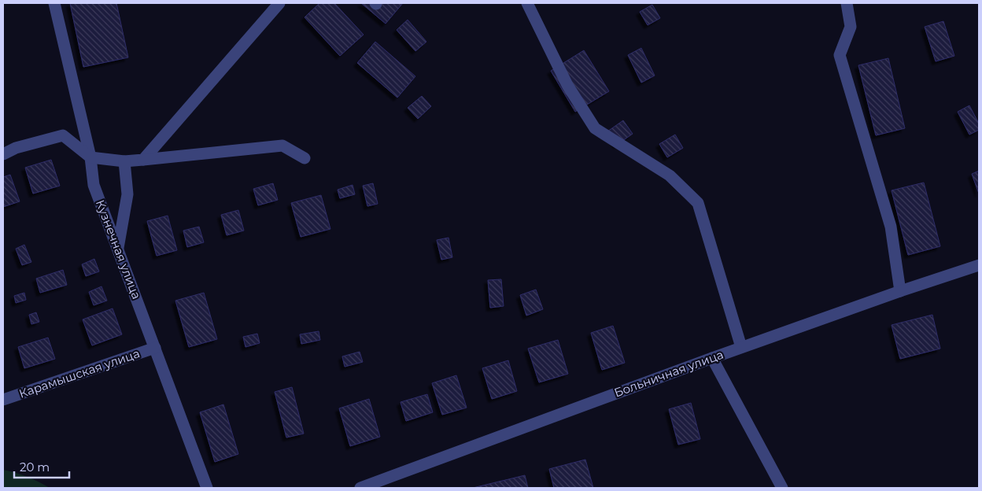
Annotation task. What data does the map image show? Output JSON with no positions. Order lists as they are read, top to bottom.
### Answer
{
  "streets": {
    "street": ["Кузнечная улица", "Карамышская улица", "Больничная улица"]
  },
  "crossings": [
    ["Кузнечная улица", "Карамышская улица"]
  ],
  "scale_bar": "20 m"
}
